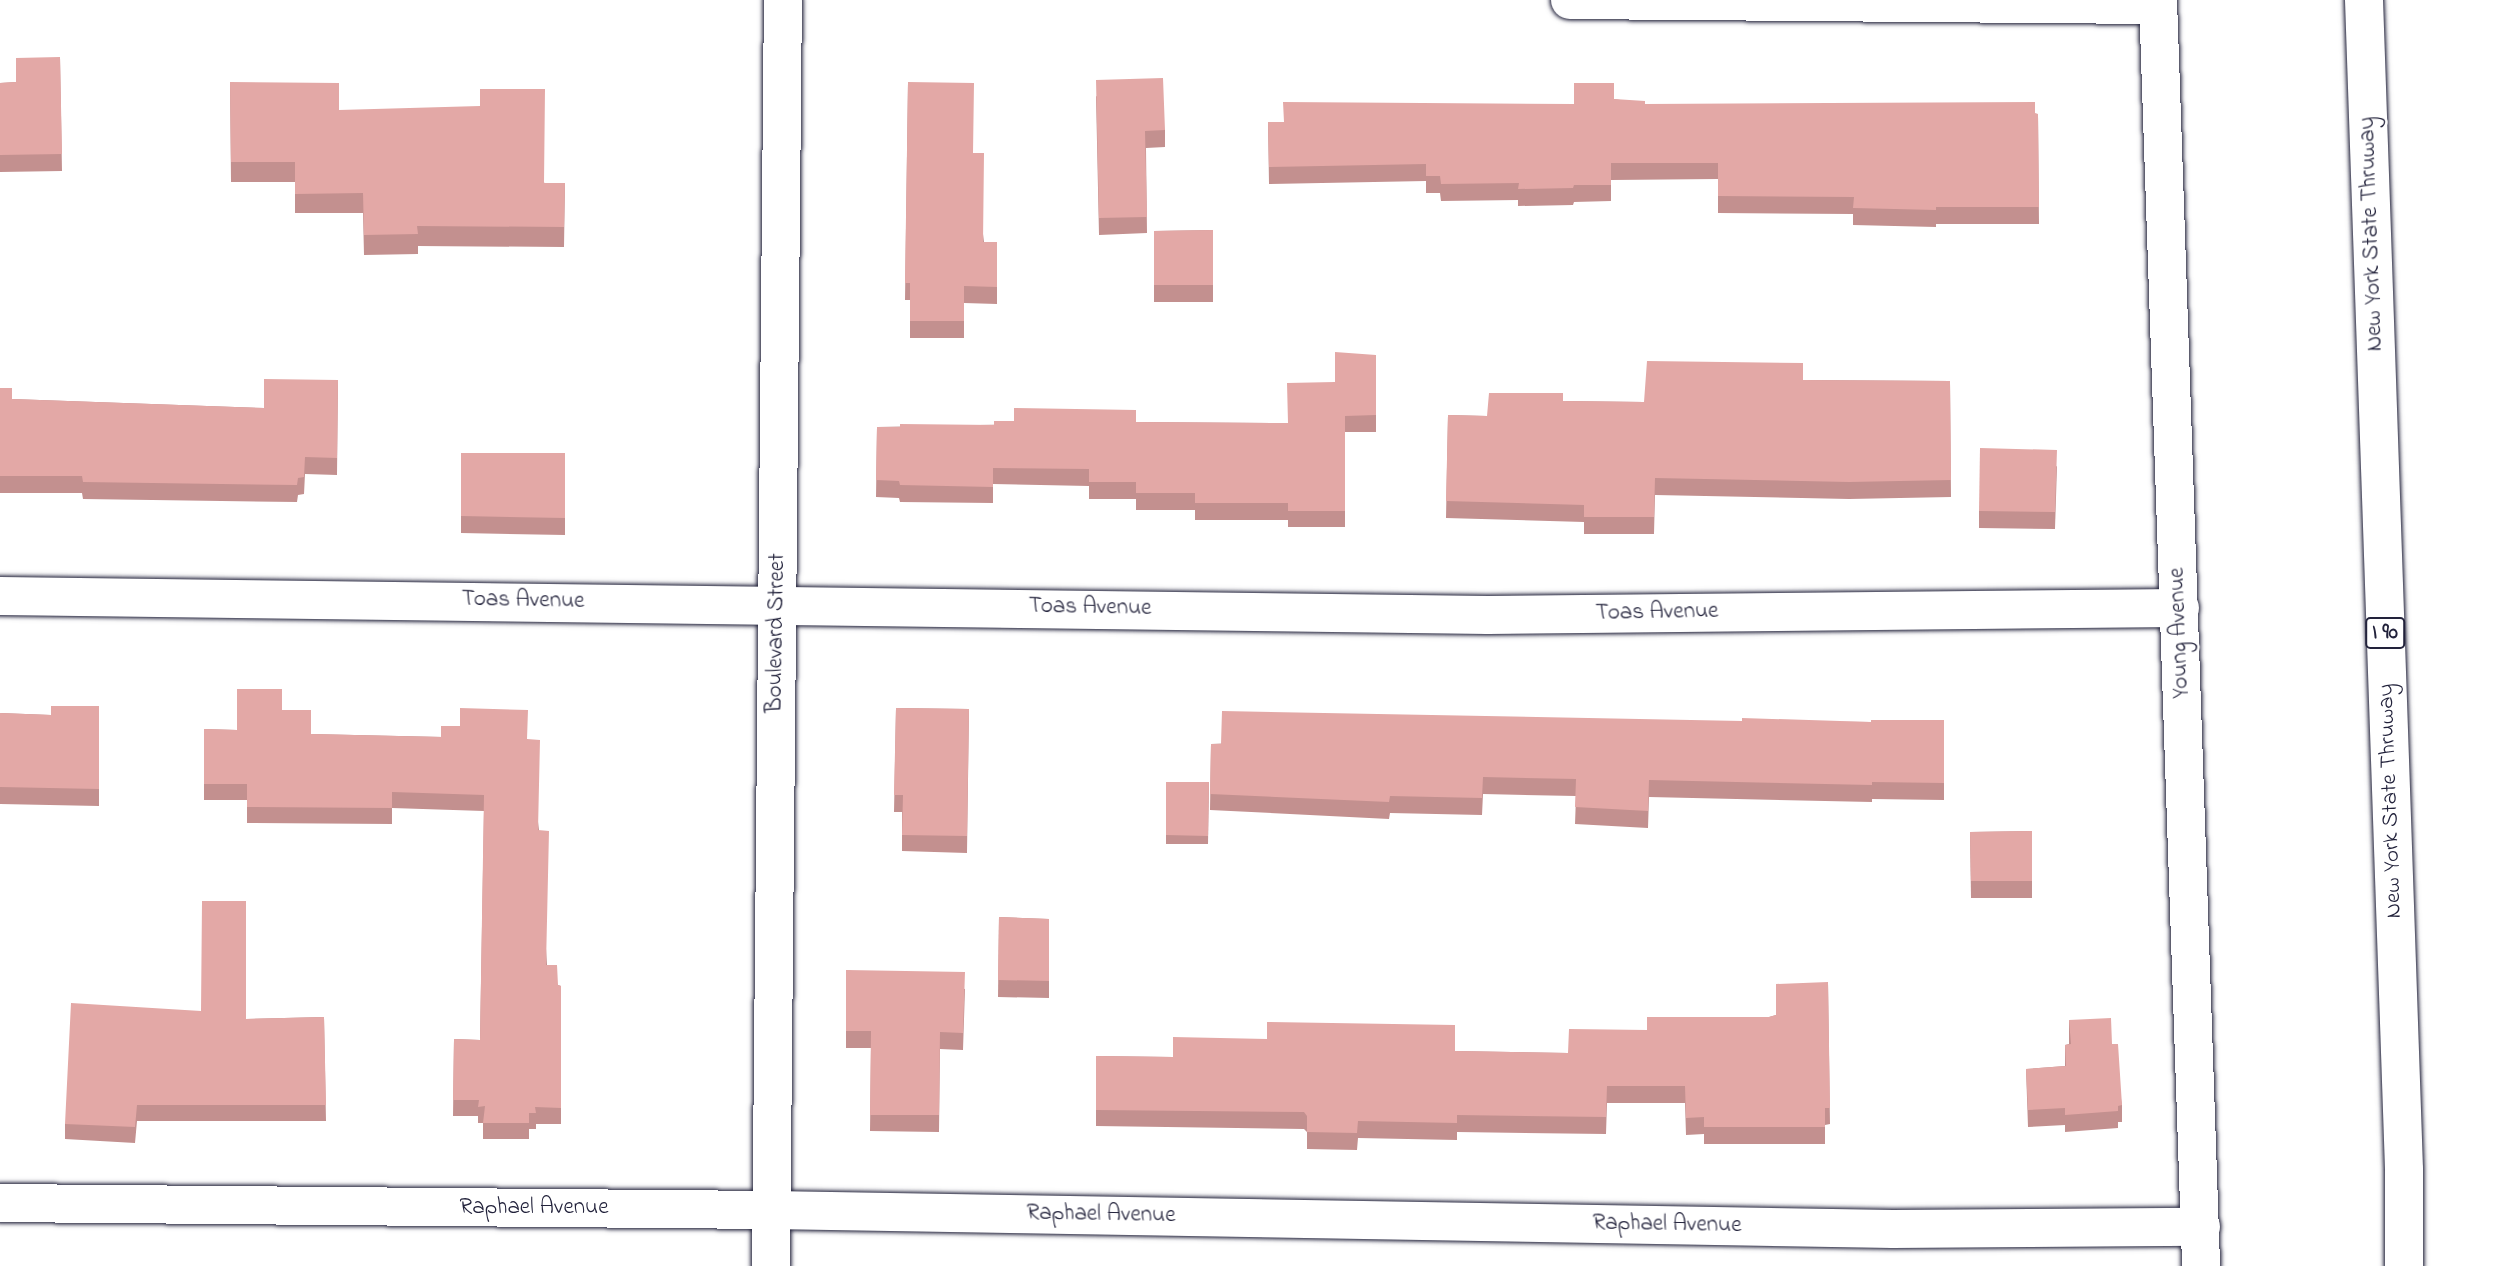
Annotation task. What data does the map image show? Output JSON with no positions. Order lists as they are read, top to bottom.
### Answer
{
  "streets": {
    "main road": [
      "New York State Thruway",
      "Toas Avenue",
      "Boulevard Street",
      "Young Avenue",
      "I 90",
      "Raphael Avenue"
    ]
  },
  "crossings": [
    ["Toas Avenue", "Boulevard Street"],
    ["Toas Avenue", "Young Avenue"],
    ["Boulevard Street", "Raphael Avenue"],
    ["Young Avenue", "Raphael Avenue"]
  ]
}
